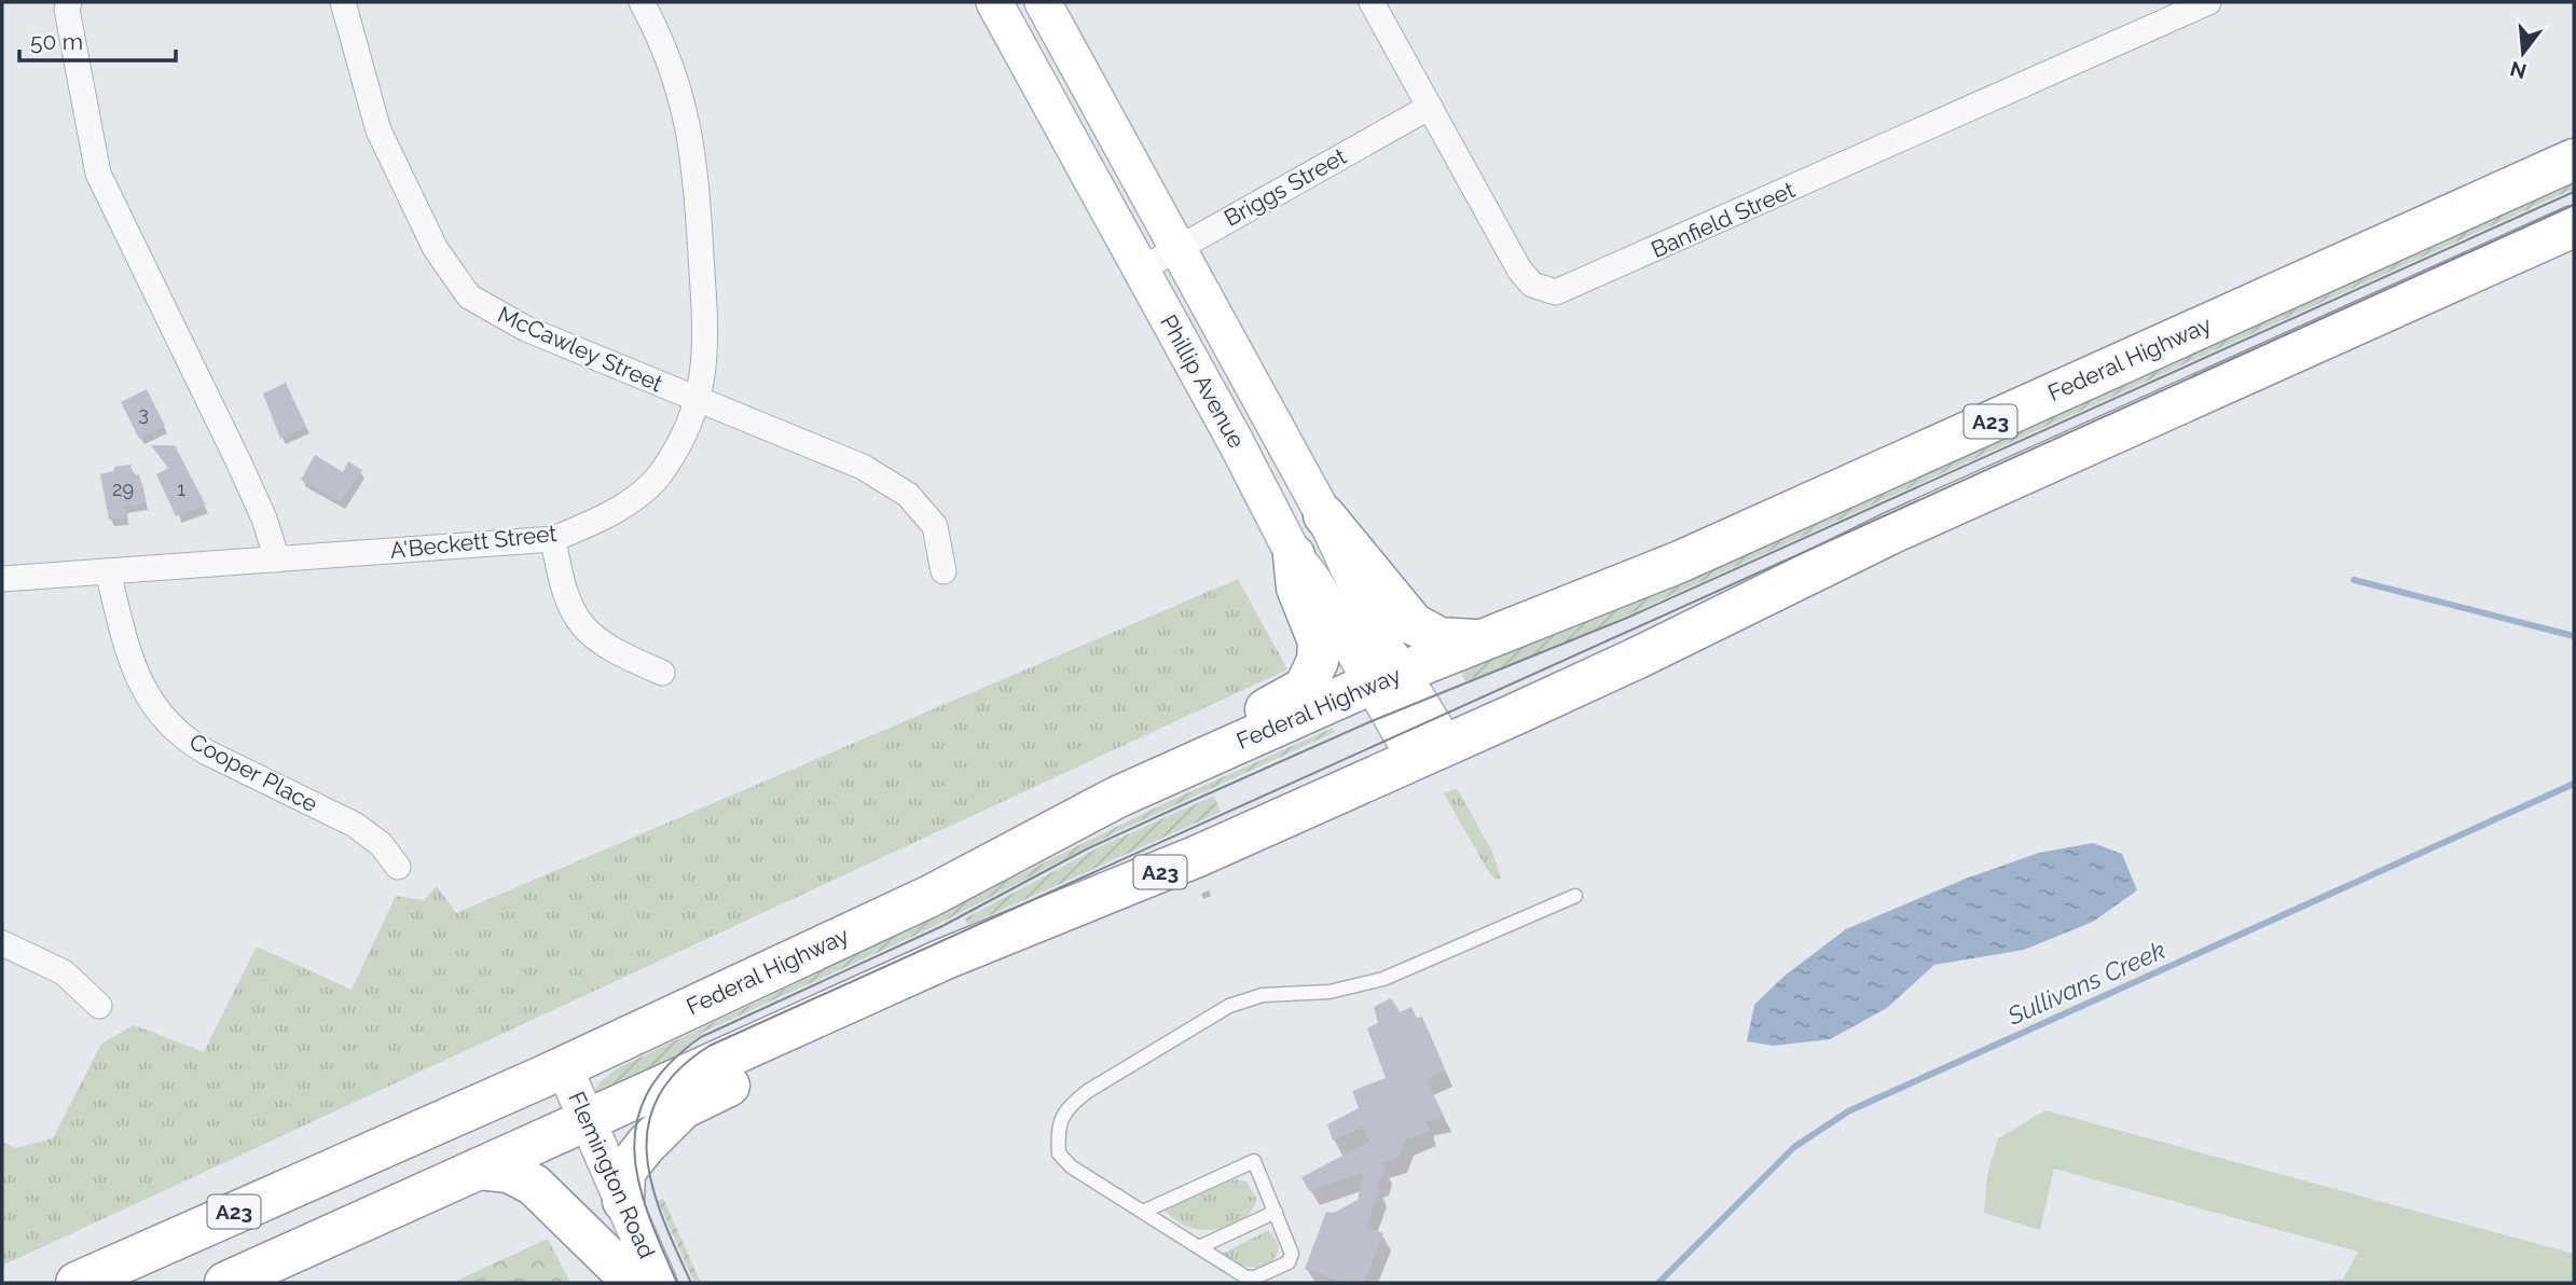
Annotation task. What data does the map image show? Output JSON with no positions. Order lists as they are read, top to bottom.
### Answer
{
  "streets": {
    "highway": ["Federal Highway", "A23"],
    "main road": ["Phillip Avenue", "Flemington Road"],
    "street": [
      "Briggs Street",
      "Banfield Street",
      "McCawley Street",
      "A'Beckett Street",
      "Cooper Place"
    ]
  },
  "crossings": [
    ["Briggs Street", "Banfield Street"],
    ["Briggs Street", "Phillip Avenue"],
    ["McCawley Street", "A'Beckett Street"],
    ["Federal Highway", "Phillip Avenue"],
    ["Federal Highway", "Flemington Road"],
    ["Phillip Avenue", "A23"],
    ["A23", "Flemington Road"],
    ["A'Beckett Street", "Cooper Place"]
  ],
  "water": ["Sullivans Creek"],
  "house_numbers": ["3", "29", "1"],
  "scale_bar": "50 m",
  "north": "bottom"
}
